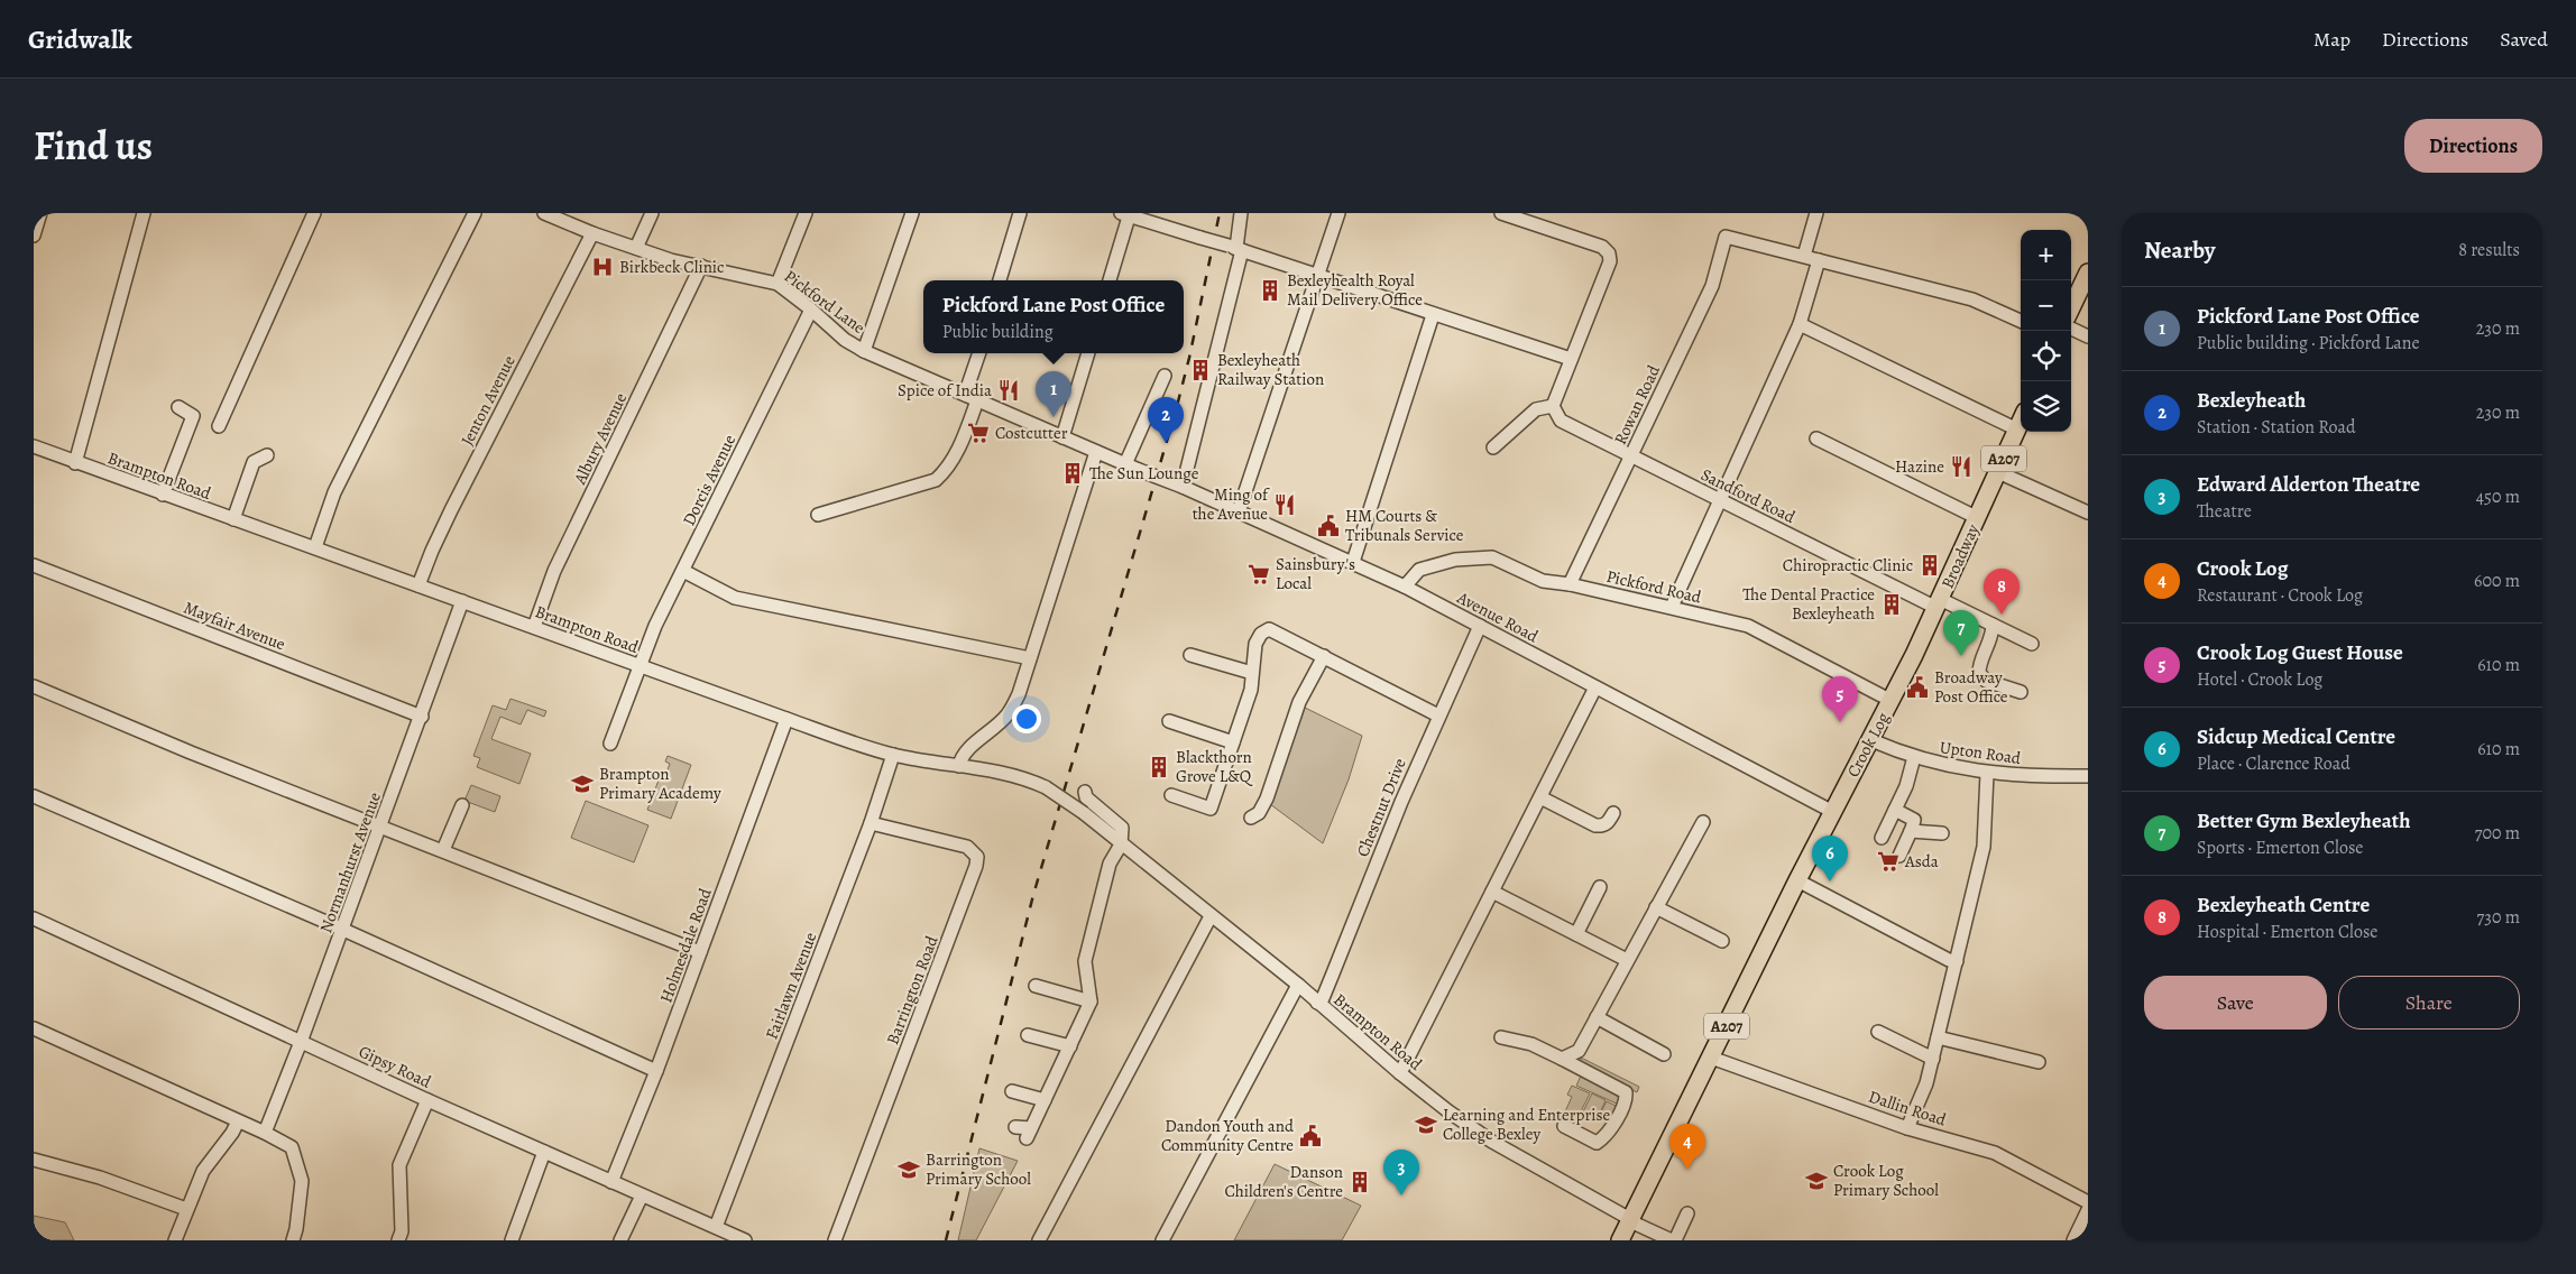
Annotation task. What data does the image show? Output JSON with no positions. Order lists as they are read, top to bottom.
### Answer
{
  "streets": {
    "main road": ["A207", "Broadway", "Crook Log"],
    "street": [
      "Pickford Lane",
      "Jenton Avenue",
      "Rowan Road",
      "Albury Avenue",
      "Brampton Road",
      "Dorcis Avenue",
      "Sandford Road",
      "Pickford Road",
      "Avenue Road",
      "Mayfair Avenue",
      "Upton Road",
      "Chestnut Drive",
      "Normanhurst Avenue",
      "Holmesdale Road",
      "Fairlawn Avenue",
      "Barrington Road",
      "Gipsy Road",
      "Dallin Road"
    ]
  },
  "crossings": [
    ["Pickford Lane", "Jenton Avenue"],
    ["Pickford Lane", "Albury Avenue"],
    ["Pickford Lane", "Dorcis Avenue"],
    ["Pickford Lane", "Avenue Road"],
    ["Jenton Avenue", "Brampton Road"],
    ["Rowan Road", "Sandford Road"],
    ["Rowan Road", "Pickford Road"],
    ["Albury Avenue", "Brampton Road"],
    ["Brampton Road", "Dorcis Avenue"],
    ["Brampton Road", "Crook Log"],
    ["Brampton Road", "Chestnut Drive"],
    ["Brampton Road", "Normanhurst Avenue"],
    ["Brampton Road", "Holmesdale Road"],
    ["Brampton Road", "Fairlawn Avenue"],
    ["Sandford Road", "Broadway"],
    ["Broadway", "Pickford Road"],
    ["Broadway", "Crook Log"],
    ["Pickford Road", "Avenue Road"],
    ["Pickford Road", "Crook Log"],
    ["Avenue Road", "Crook Log"],
    ["Avenue Road", "Chestnut Drive"],
    ["Mayfair Avenue", "Normanhurst Avenue"],
    ["Crook Log", "Upton Road"],
    ["Crook Log", "Dallin Road"],
    ["Normanhurst Avenue", "Gipsy Road"],
    ["Holmesdale Road", "Gipsy Road"],
    ["Fairlawn Avenue", "Barrington Road"],
    ["Fairlawn Avenue", "Gipsy Road"]
  ],
  "places": {
    "hospital": ["Birkbeck Clinic"],
    "building": [
      "Bexleyhealth Royal Mail Delivery Office",
      "Bexleyheath Railway Station",
      "The Sun Lounge",
      "Chiropractic Clinic",
      "The Dental Practice Bexleyheath",
      "Blackthorn Grove L&Q",
      "Danson Children's Centre"
    ],
    "restaurant": ["Spice of India", "Hazine", "Ming of the Avenue"],
    "supermarket": ["Costcutter", "Sainsbury's Local", "Asda"],
    "public building": ["HM Courts & Tribunals Service", "Broadway Post Office", "Dandon Youth and Community Centre"],
    "school or university": [
      "Brampton Primary Academy",
      "Learning and Enterprise College Bexley",
      "Barrington Primary School",
      "Crook Log Primary School"
    ]
  },
  "page": {
    "header": "Gridwalk",
    "nav": ["Map", "Directions", "Saved"],
    "title": "Find us",
    "buttons": [
      "Directions",
      ["Save", "Share"]
    ],
    "heading": ["Nearby", "8 results"],
    "map_buttons": ["+", "−"],
    "popup": ["Pickford Lane Post Office", "Public building"],
    "list": [
      {
        "mark": "1",
        "name": "Pickford Lane Post Office",
        "note": "Public building · Pickford Lane",
        "value": "230 m"
      },
      {
        "mark": "2",
        "name": "Bexleyheath",
        "note": "Station · Station Road",
        "value": "230 m"
      },
      {
        "mark": "3",
        "name": "Edward Alderton Theatre",
        "note": "Theatre",
        "value": "450 m"
      },
      {
        "mark": "4",
        "name": "Crook Log",
        "note": "Restaurant · Crook Log",
        "value": "600 m"
      },
      {
        "mark": "5",
        "name": "Crook Log Guest House",
        "note": "Hotel · Crook Log",
        "value": "610 m"
      },
      {
        "mark": "6",
        "name": "Sidcup Medical Centre",
        "note": "Place · Clarence Road",
        "value": "610 m"
      },
      {
        "mark": "7",
        "name": "Better Gym Bexleyheath",
        "note": "Sports · Emerton Close",
        "value": "700 m"
      },
      {
        "mark": "8",
        "name": "Bexleyheath Centre",
        "note": "Hospital · Emerton Close",
        "value": "730 m"
      }
    ],
    "pins": [
      "1",
      "2",
      "8",
      "7",
      "5",
      "6",
      "4",
      "3"
    ]
  }
}
